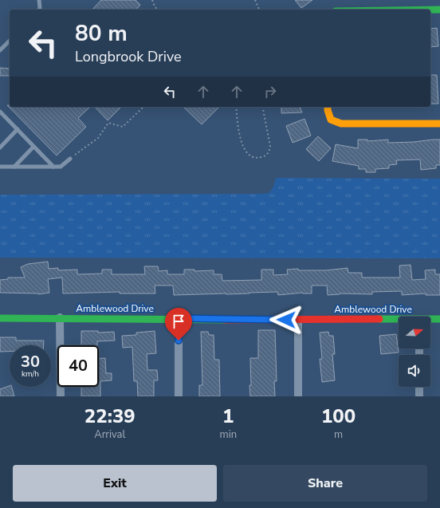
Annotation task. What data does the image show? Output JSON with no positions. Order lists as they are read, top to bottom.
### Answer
{
  "streets": {
    "street": ["Amblewood Drive"]
  },
  "north": "right",
  "page": {
    "turn": ["80 m", "Longbrook Drive"],
    "speed": "30 km/h",
    "limit": "40",
    "eta": [
      "22:39",
      "Arrival",
      "1",
      "min",
      "100",
      "m"
    ],
    "buttons": ["Exit", "Share"]
  }
}
